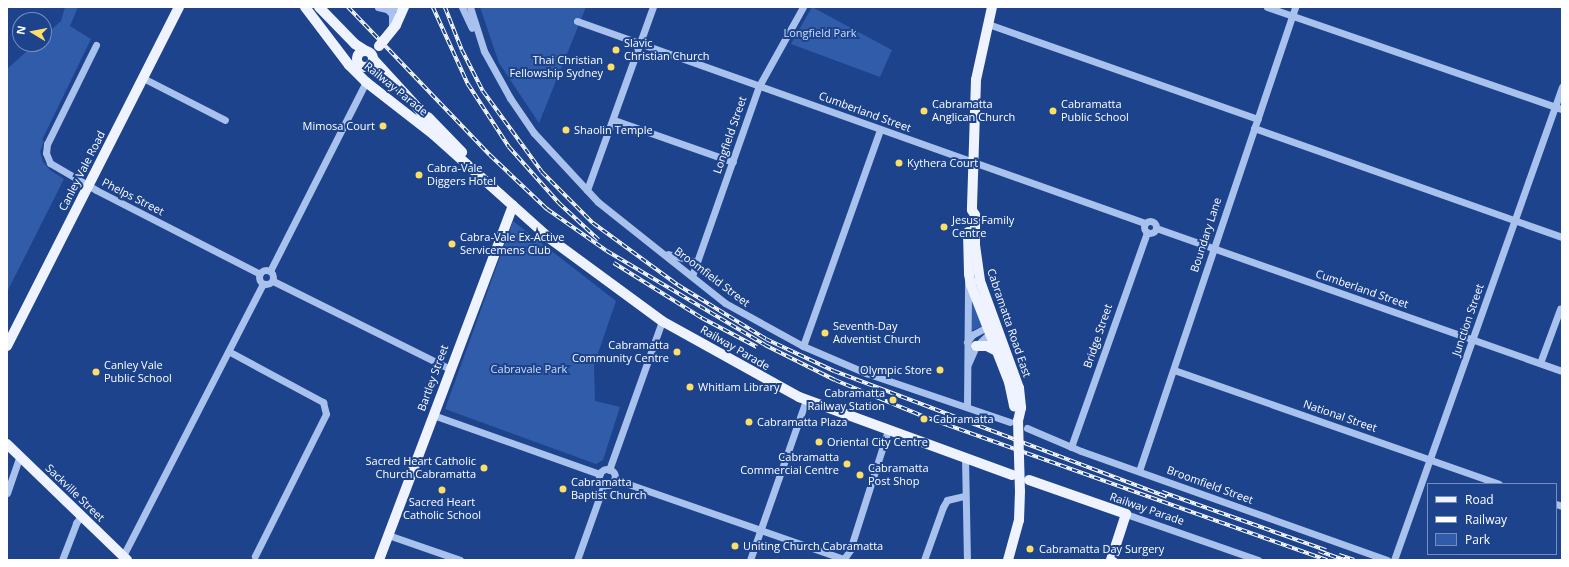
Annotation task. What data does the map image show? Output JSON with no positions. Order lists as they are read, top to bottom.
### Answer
{
  "streets": {
    "main road": [
      "Railway Parade",
      "Canley Vale Road",
      "Cabramatta Road East",
      "Bartley Street",
      "Sackville Street"
    ],
    "street": [
      "Cumberland Street",
      "Longfield Street",
      "Phelps Street",
      "Boundary Lane",
      "Broomfield Street",
      "Junction Street",
      "Bridge Street",
      "National Street"
    ]
  },
  "crossings": [
    ["Railway Parade", "Bartley Street"],
    ["Cumberland Street", "Longfield Street"],
    ["Cumberland Street", "Boundary Lane"],
    ["Cumberland Street", "Junction Street"],
    ["Cumberland Street", "Cabramatta Road East"],
    ["Longfield Street", "Broomfield Street"],
    ["Canley Vale Road", "Phelps Street"],
    ["Boundary Lane", "Broomfield Street"],
    ["Boundary Lane", "National Street"],
    ["Broomfield Street", "Cabramatta Road East"],
    ["Broomfield Street", "Bridge Street"],
    ["Junction Street", "National Street"]
  ],
  "parks": ["Longfield Park", "Cabravale Park"],
  "places": [
    "Slavic Christian Church",
    "Thai Christian Fellowship Sydney",
    "Cabramatta Anglican Church",
    "Cabramatta Public School",
    "Mimosa Court",
    "Shaolin Temple",
    "Kythera Court",
    "Cabra-Vale Diggers Hotel",
    "Jesus Family Centre",
    "Cabra-Vale Ex-Active Servicemens Club",
    "Seventh-Day Adventist Church",
    "Cabramatta Community Centre",
    "Olympic Store",
    "Canley Vale Public School",
    "Whitlam Library",
    "Cabramatta Railway Station",
    "Cabramatta",
    "Cabramatta Plaza",
    "Oriental City Centre",
    "Cabramatta Commercial Centre",
    "Sacred Heart Catholic Church Cabramatta",
    "Cabramatta Post Shop",
    "Cabramatta Baptist Church",
    "Sacred Heart Catholic School",
    "Uniting Church Cabramatta",
    "Cabramatta Day Surgery"
  ],
  "legend": ["Road", "Railway", "Park"],
  "north": "left"
}
